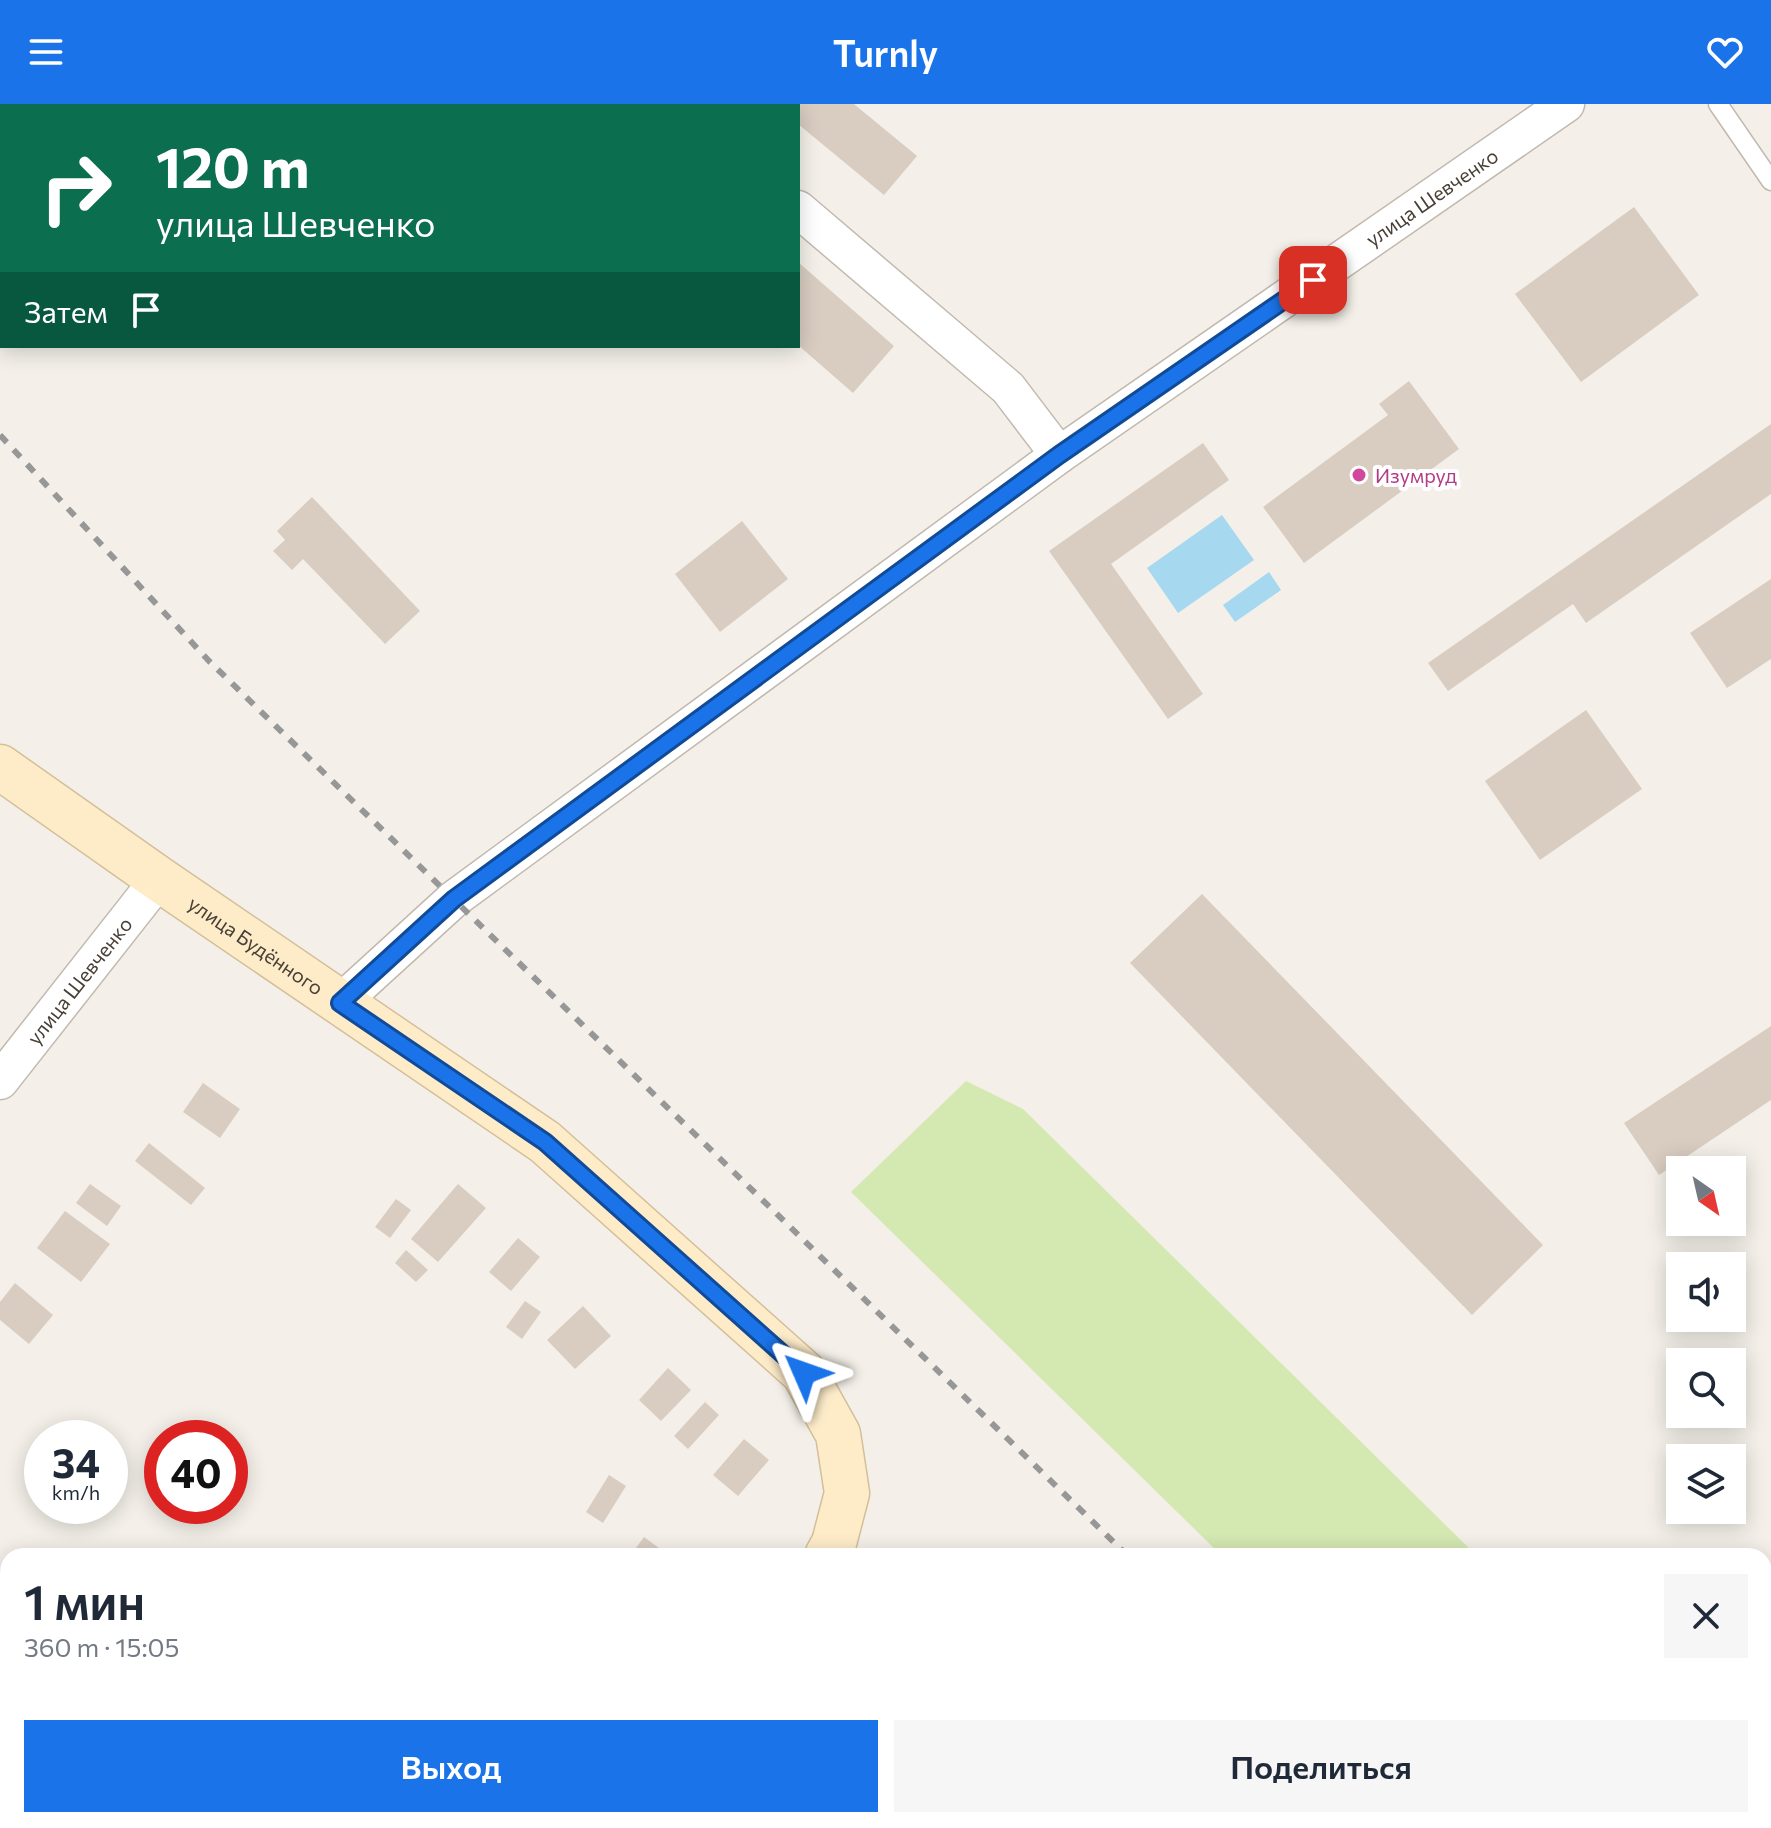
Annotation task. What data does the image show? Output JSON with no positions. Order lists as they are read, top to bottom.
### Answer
{
  "streets": {
    "street": ["улица Шевченко", "улица Будённого"]
  },
  "crossings": [
    ["улица Шевченко", "улица Будённого"]
  ],
  "places": ["Изумруд"],
  "north": "bottom right",
  "page": {
    "header": "Turnly",
    "turn": ["120 m", "улица Шевченко"],
    "then": "Затем",
    "speed": "34 km/h",
    "limit": "40",
    "heading": ["1 мин", "360 m · 15:05"],
    "buttons": ["Выход", "Поделиться"]
  }
}
